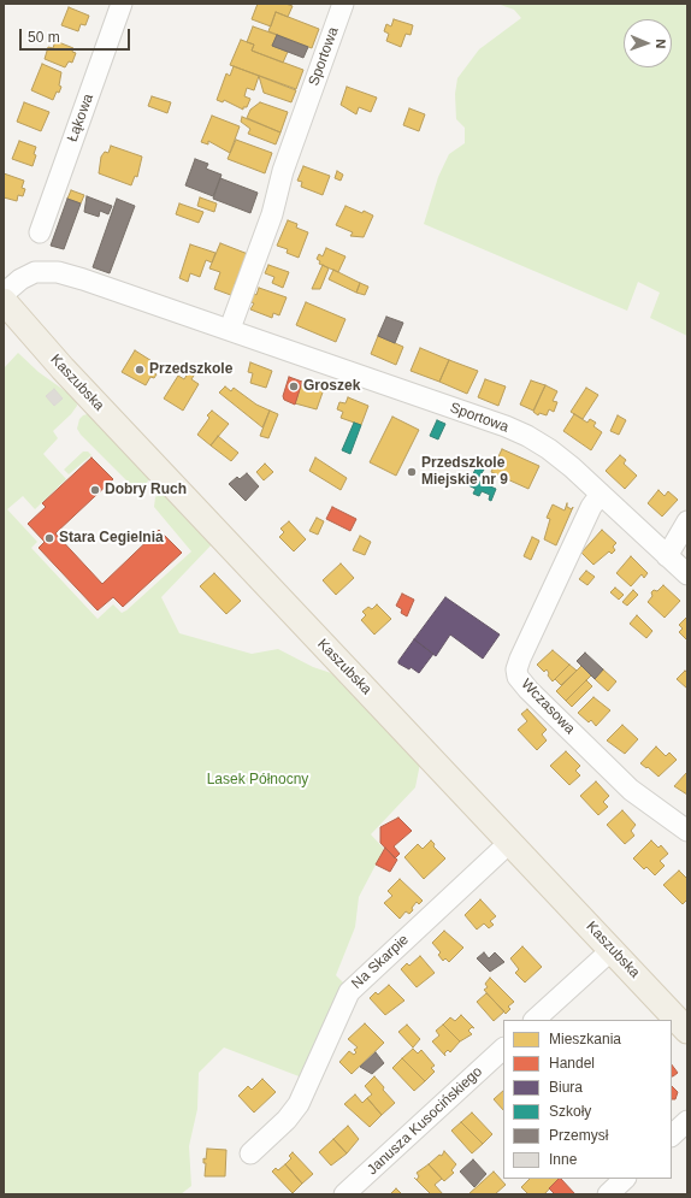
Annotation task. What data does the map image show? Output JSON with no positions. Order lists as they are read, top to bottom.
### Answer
{
  "streets": {
    "main road": ["Kaszubska"],
    "street": [
      "Sportowa",
      "Łąkowa",
      "Wczasowa",
      "Na Skarpie",
      "Janusza Kusocińskiego"
    ]
  },
  "crossings": [
    ["Sportowa", "Wczasowa"],
    ["Kaszubska", "Na Skarpie"]
  ],
  "parks": ["Lasek Północny"],
  "places": [
    "Przedszkole",
    "Groszek",
    "Przedszkole Miejskie nr 9",
    "Dobry Ruch",
    "Stara Cegielnia"
  ],
  "legend": [
    "Mieszkania",
    "Handel",
    "Biura",
    "Szkoły",
    "Przemysł",
    "Inne"
  ],
  "scale_bar": "50 m",
  "north": "right"
}
